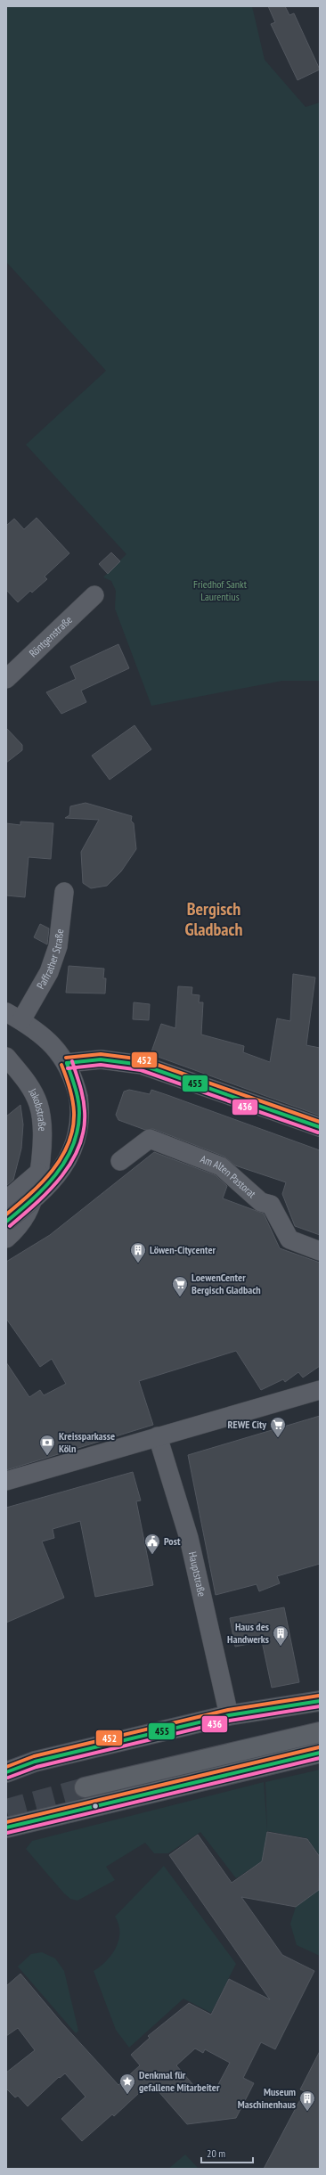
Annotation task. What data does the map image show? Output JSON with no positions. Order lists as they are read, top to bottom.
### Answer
{
  "streets": {
    "street": [
      "Röntgenstraße",
      "Paffrather Straße",
      "Jakobstraße",
      "Am Alten Pastorat",
      "Hauptstraße"
    ]
  },
  "districts": ["Bergisch Gladbach"],
  "parks": ["Friedhof Sankt Laurentius"],
  "places": {
    "building": ["Löwen-Citycenter", "Haus des Handwerks", "Museum Maschinenhaus"],
    "supermarket": ["LoewenCenter Bergisch Gladbach", "REWE City"],
    "bank": ["Kreissparkasse Köln"],
    "public building": ["Post"],
    "place": ["Denkmal für gefallene Mitarbeiter"]
  },
  "lines": ["transit line 452", "transit line 455", "transit line 436"],
  "scale_bar": "20 m"
}
